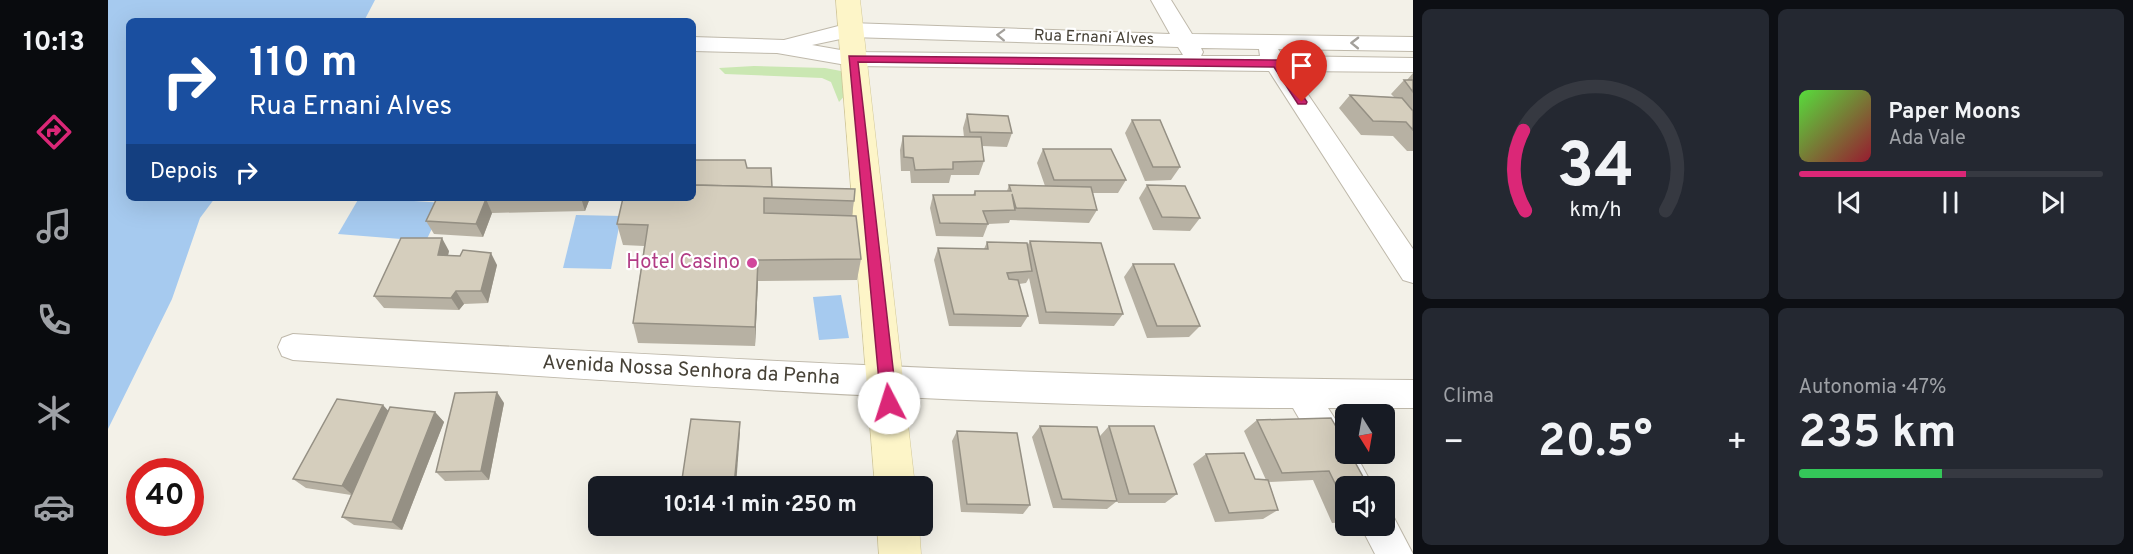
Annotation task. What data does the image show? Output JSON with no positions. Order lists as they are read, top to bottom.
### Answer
{
  "streets": {
    "street": ["Rua Ernani Alves", "Avenida Nossa Senhora da Penha"]
  },
  "places": ["Hotel Casino"],
  "north": "bottom",
  "page": {
    "tabs": "10:13",
    "turn": ["110 m", "Rua Ernani Alves"],
    "song": ["Paper Moons", "Ada Vale"],
    "then": "Depois",
    "tile": [
      "Clima",
      ["Autonomia · 47%", "235 km"]
    ],
    "heat": ["−", "20.5°", "+"],
    "limit": "40",
    "trip": "10:14 · 1 min · 250 m",
    "gauge": ["34", "km/h"]
  }
}
